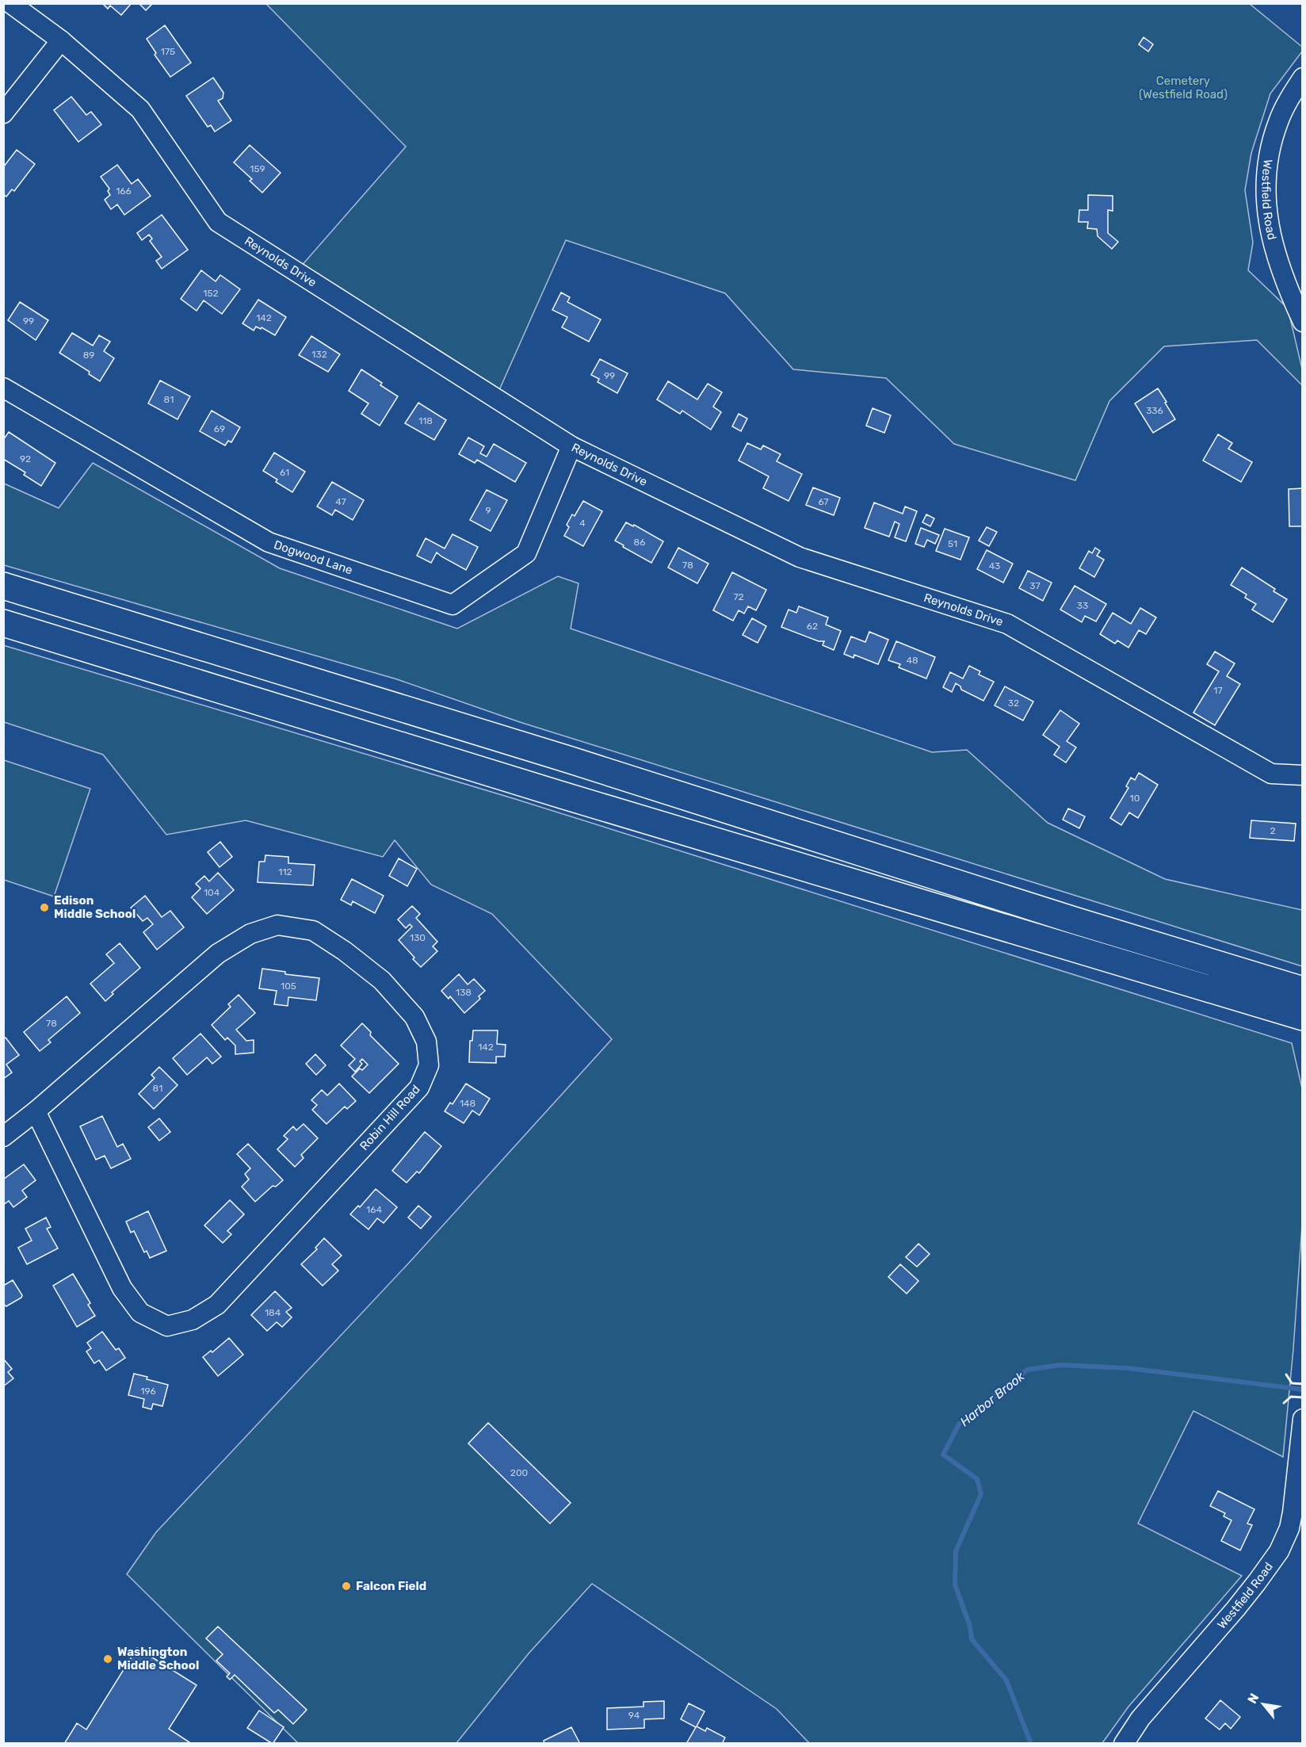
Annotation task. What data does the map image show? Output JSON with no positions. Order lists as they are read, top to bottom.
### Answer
{
  "streets": {
    "street": [
      "Westfield Road",
      "Reynolds Drive",
      "Dogwood Lane",
      "Robin Hill Road"
    ]
  },
  "crossings": [
    ["Reynolds Drive", "Dogwood Lane"]
  ],
  "water": ["Harbor Brook"],
  "parks": ["Cemetery (Westfield Road)"],
  "places": ["Edison Middle School", "Falcon Field", "Washington Middle School"],
  "house_numbers": [
    "175",
    "159",
    "166",
    "152",
    "142",
    "99",
    "132",
    "89",
    "99",
    "81",
    "336",
    "118",
    "69",
    "92",
    "61",
    "47",
    "67",
    "9",
    "4",
    "86",
    "51",
    "78",
    "43",
    "37",
    "72",
    "33",
    "62",
    "48",
    "17",
    "32",
    "10",
    "2",
    "112",
    "104",
    "130",
    "105",
    "138",
    "78",
    "142",
    "81",
    "148",
    "164",
    "184",
    "196",
    "200",
    "94"
  ],
  "north": "top left"
}
